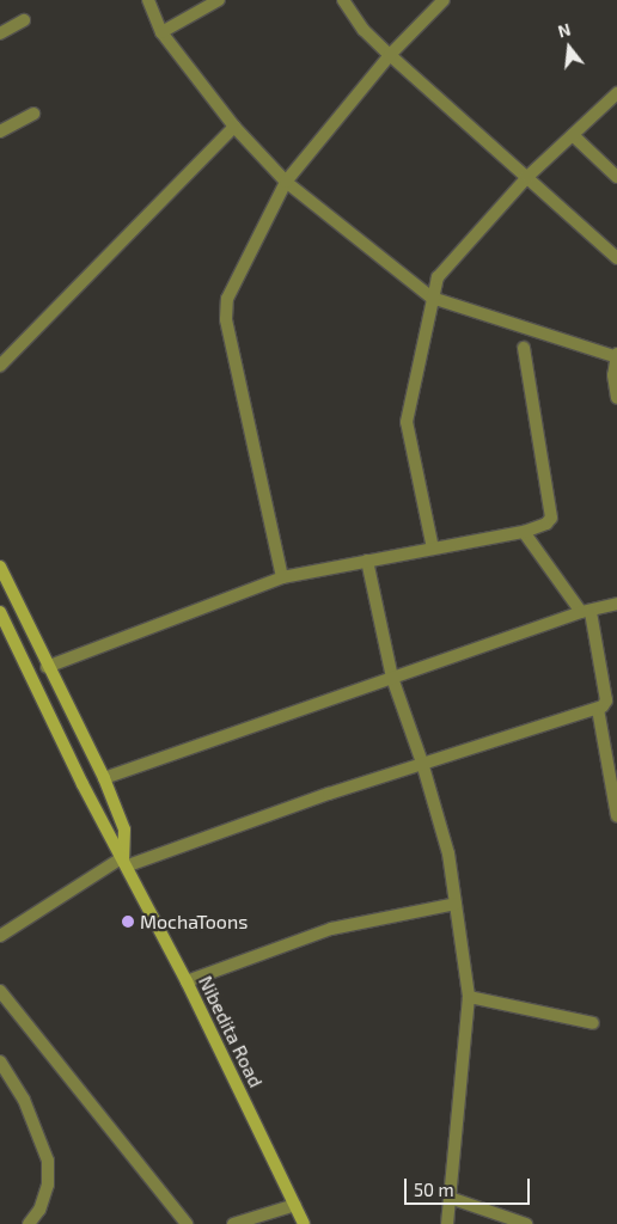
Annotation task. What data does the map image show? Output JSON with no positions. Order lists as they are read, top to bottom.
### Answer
{
  "streets": {
    "street": ["Nibedita Road"]
  },
  "places": ["MochaToons"],
  "scale_bar": "50 m",
  "north": "top"
}
